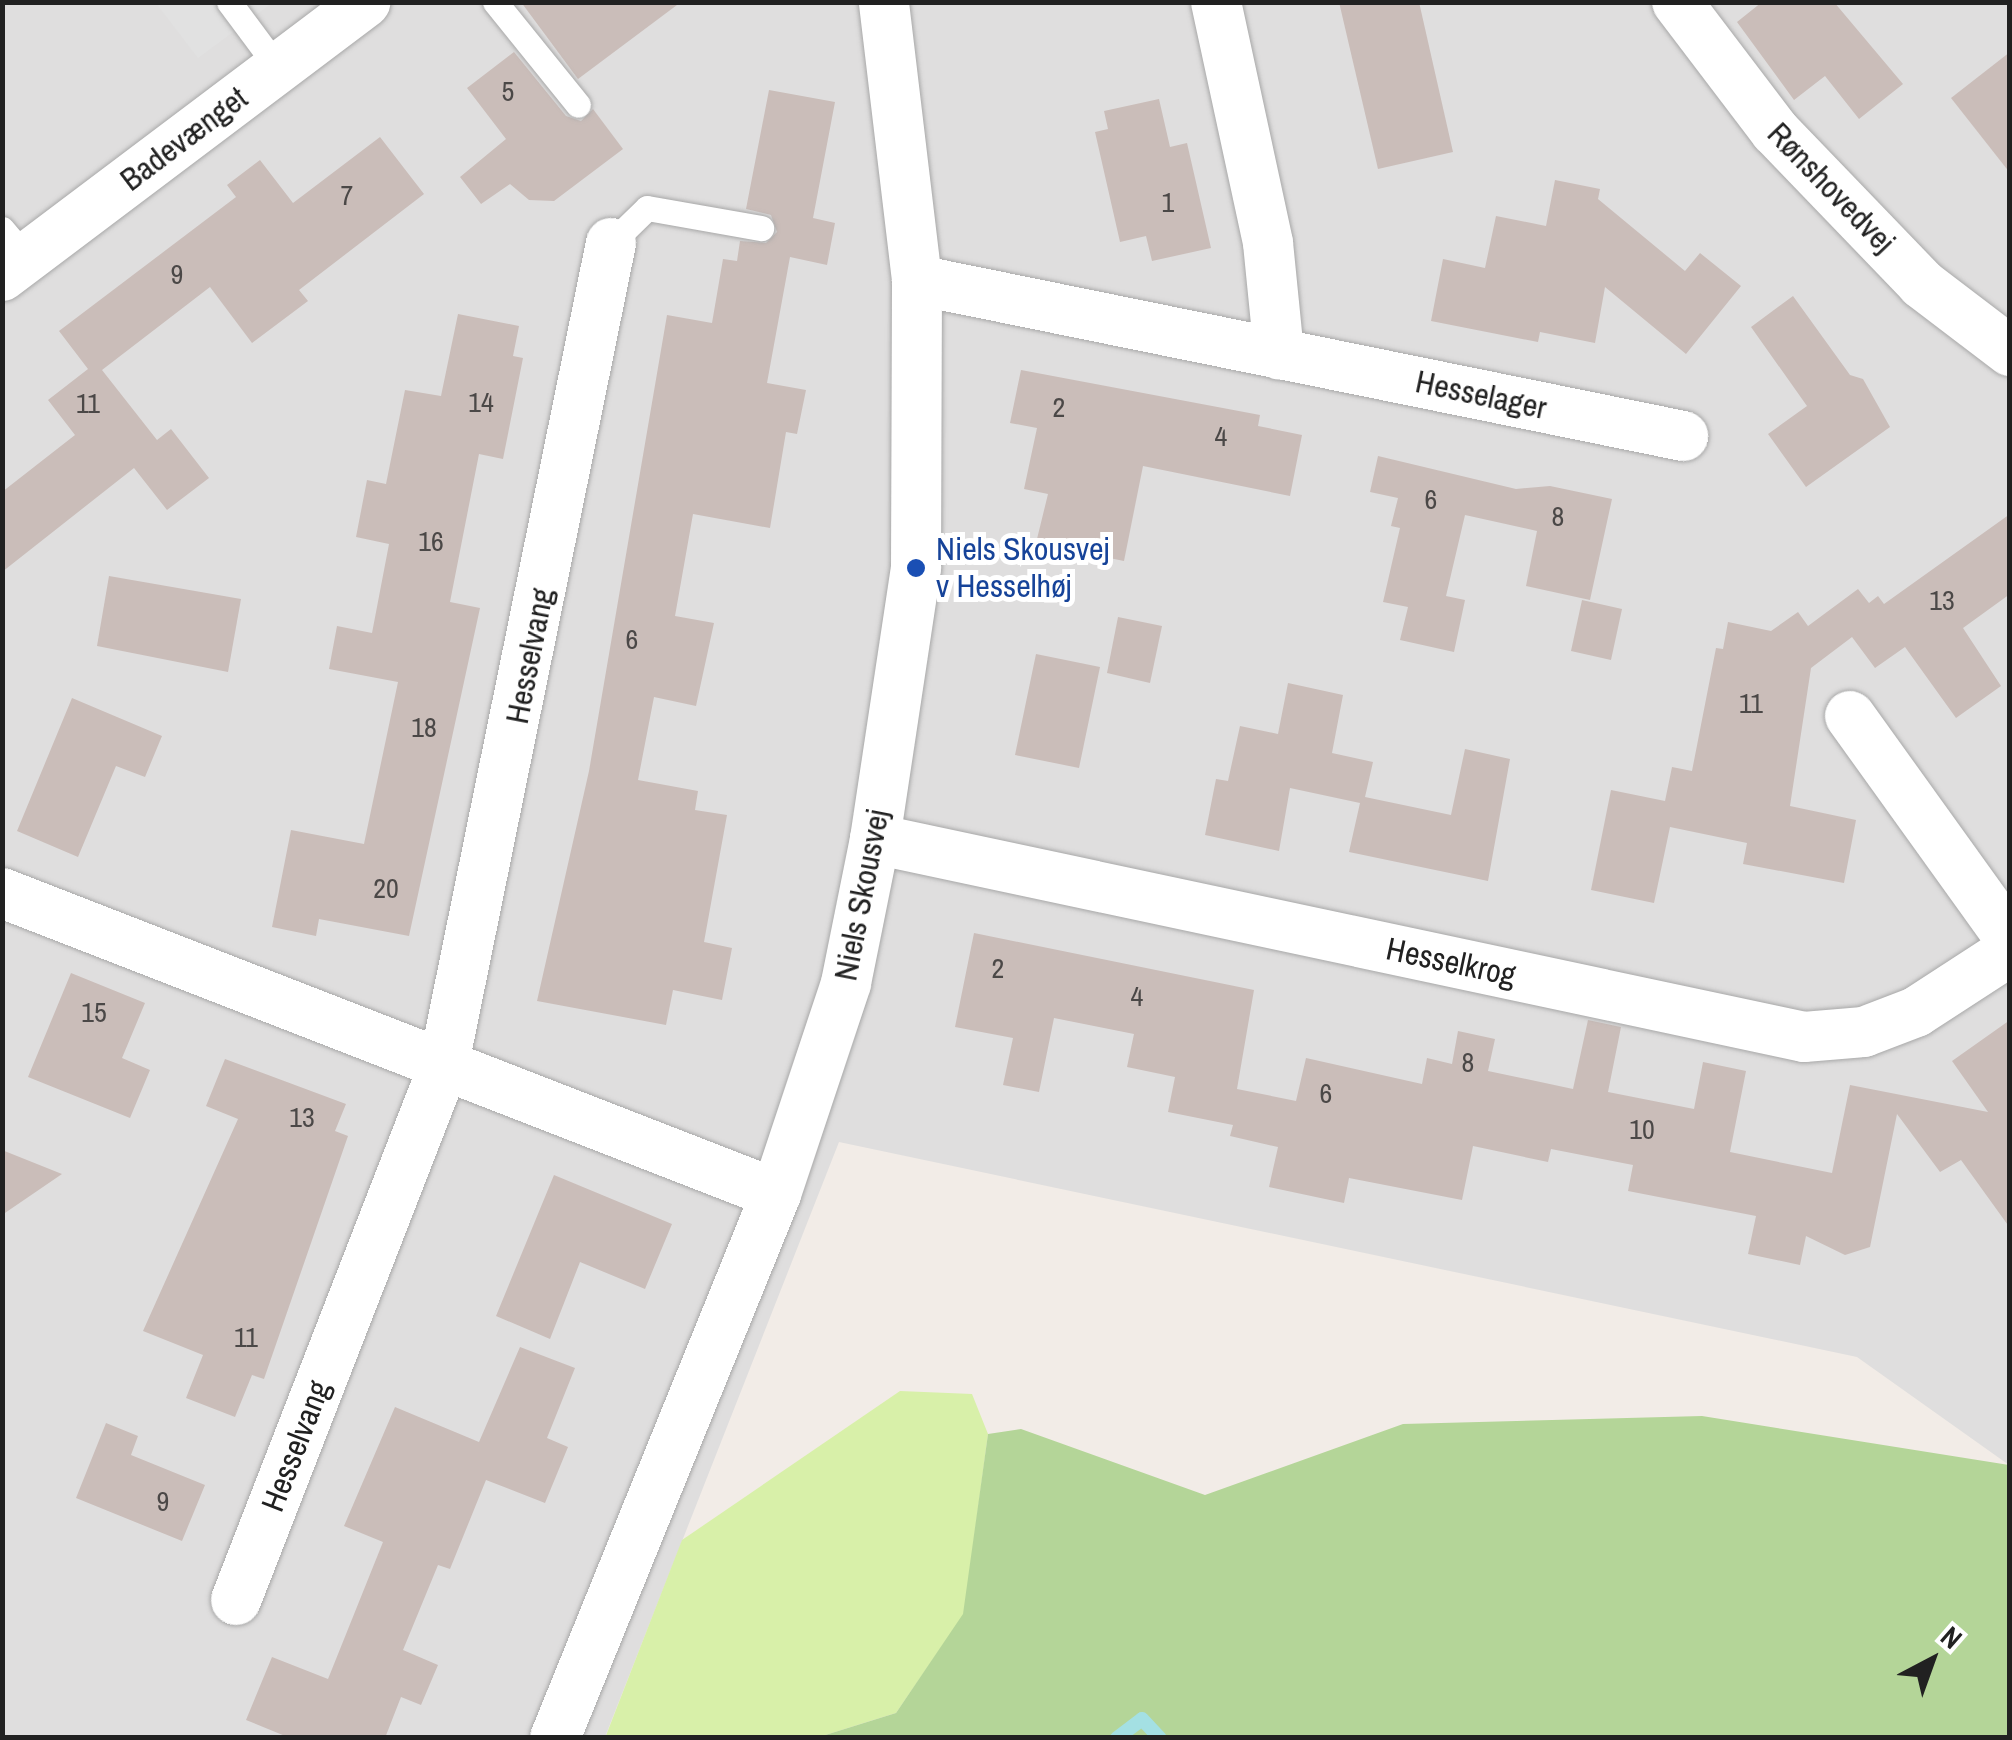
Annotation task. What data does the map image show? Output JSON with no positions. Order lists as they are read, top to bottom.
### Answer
{
  "streets": {
    "street": [
      "Badevænget",
      "Rønshovedvej",
      "Hesselager",
      "Hesselvang",
      "Niels Skousvej",
      "Hesselkrog"
    ]
  },
  "crossings": [
    ["Hesselager", "Niels Skousvej"],
    ["Niels Skousvej", "Hesselkrog"]
  ],
  "places": ["Niels Skousvej v Hesselhøj"],
  "house_numbers": [
    "5",
    "7",
    "1",
    "9",
    "14",
    "11",
    "2",
    "4",
    "6",
    "8",
    "16",
    "13",
    "6",
    "11",
    "18",
    "20",
    "2",
    "4",
    "15",
    "8",
    "6",
    "13",
    "10",
    "11",
    "9"
  ],
  "north": "top right"
}
